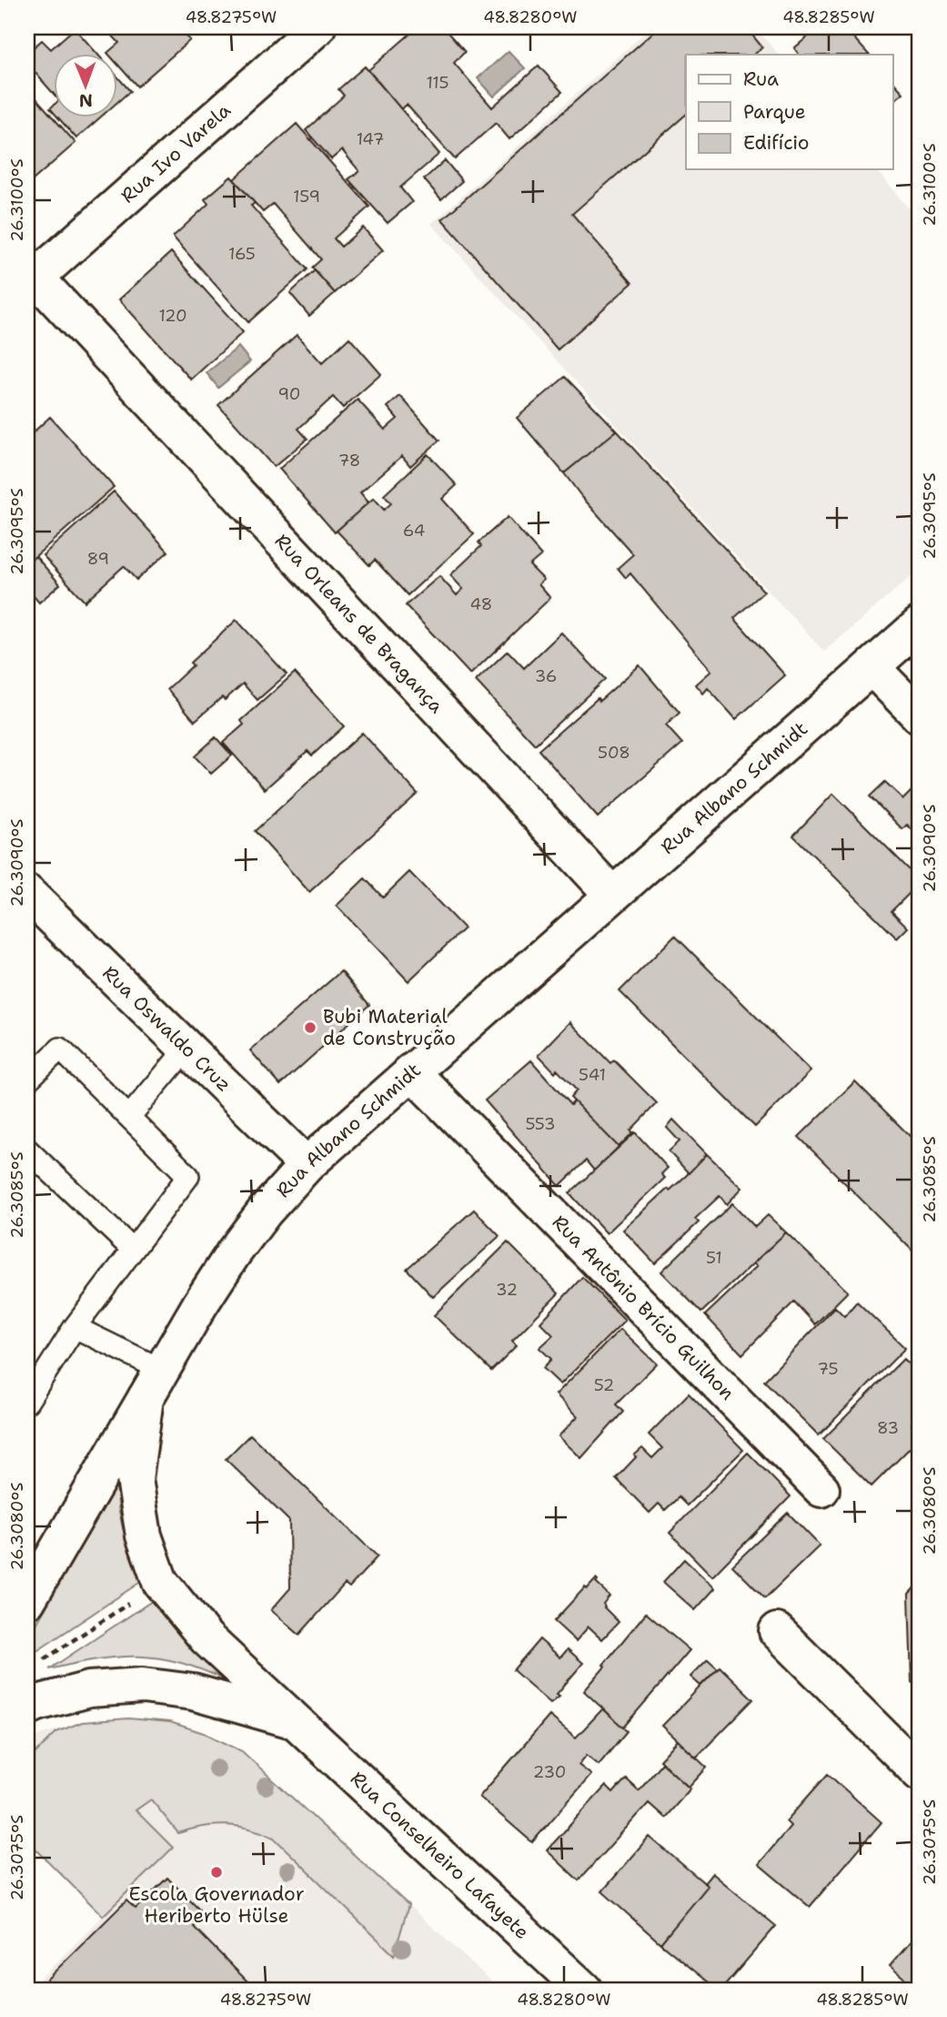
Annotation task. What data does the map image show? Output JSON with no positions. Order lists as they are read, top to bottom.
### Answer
{
  "streets": {
    "street": [
      "Rua Ivo Varela",
      "Rua Orleans de Bragança",
      "Rua Albano Schmidt",
      "Rua Oswaldo Cruz",
      "Rua Antônio Brício Guilhon",
      "Rua Conselheiro Lafayete"
    ]
  },
  "crossings": [
    ["Rua Ivo Varela", "Rua Orleans de Bragança"],
    ["Rua Orleans de Bragança", "Rua Albano Schmidt"],
    ["Rua Albano Schmidt", "Rua Oswaldo Cruz"],
    ["Rua Albano Schmidt", "Rua Antônio Brício Guilhon"],
    ["Rua Albano Schmidt", "Rua Conselheiro Lafayete"]
  ],
  "places": ["Bubi Material de Construção", "Escola Governador Heriberto Hülse"],
  "house_numbers": [
    "115",
    "147",
    "159",
    "165",
    "120",
    "90",
    "78",
    "64",
    "89",
    "48",
    "36",
    "508",
    "541",
    "553",
    "51",
    "32",
    "75",
    "52",
    "83",
    "230"
  ],
  "legend": ["Rua", "Parque", "Edifício"],
  "north": "bottom",
  "coordinates": [
    "48.8275°W",
    "48.8280°W",
    "48.8285°W",
    "26.3100°S",
    "26.3095°S",
    "26.3090°S",
    "26.3085°S",
    "26.3080°S",
    "26.3075°S"
  ]
}
